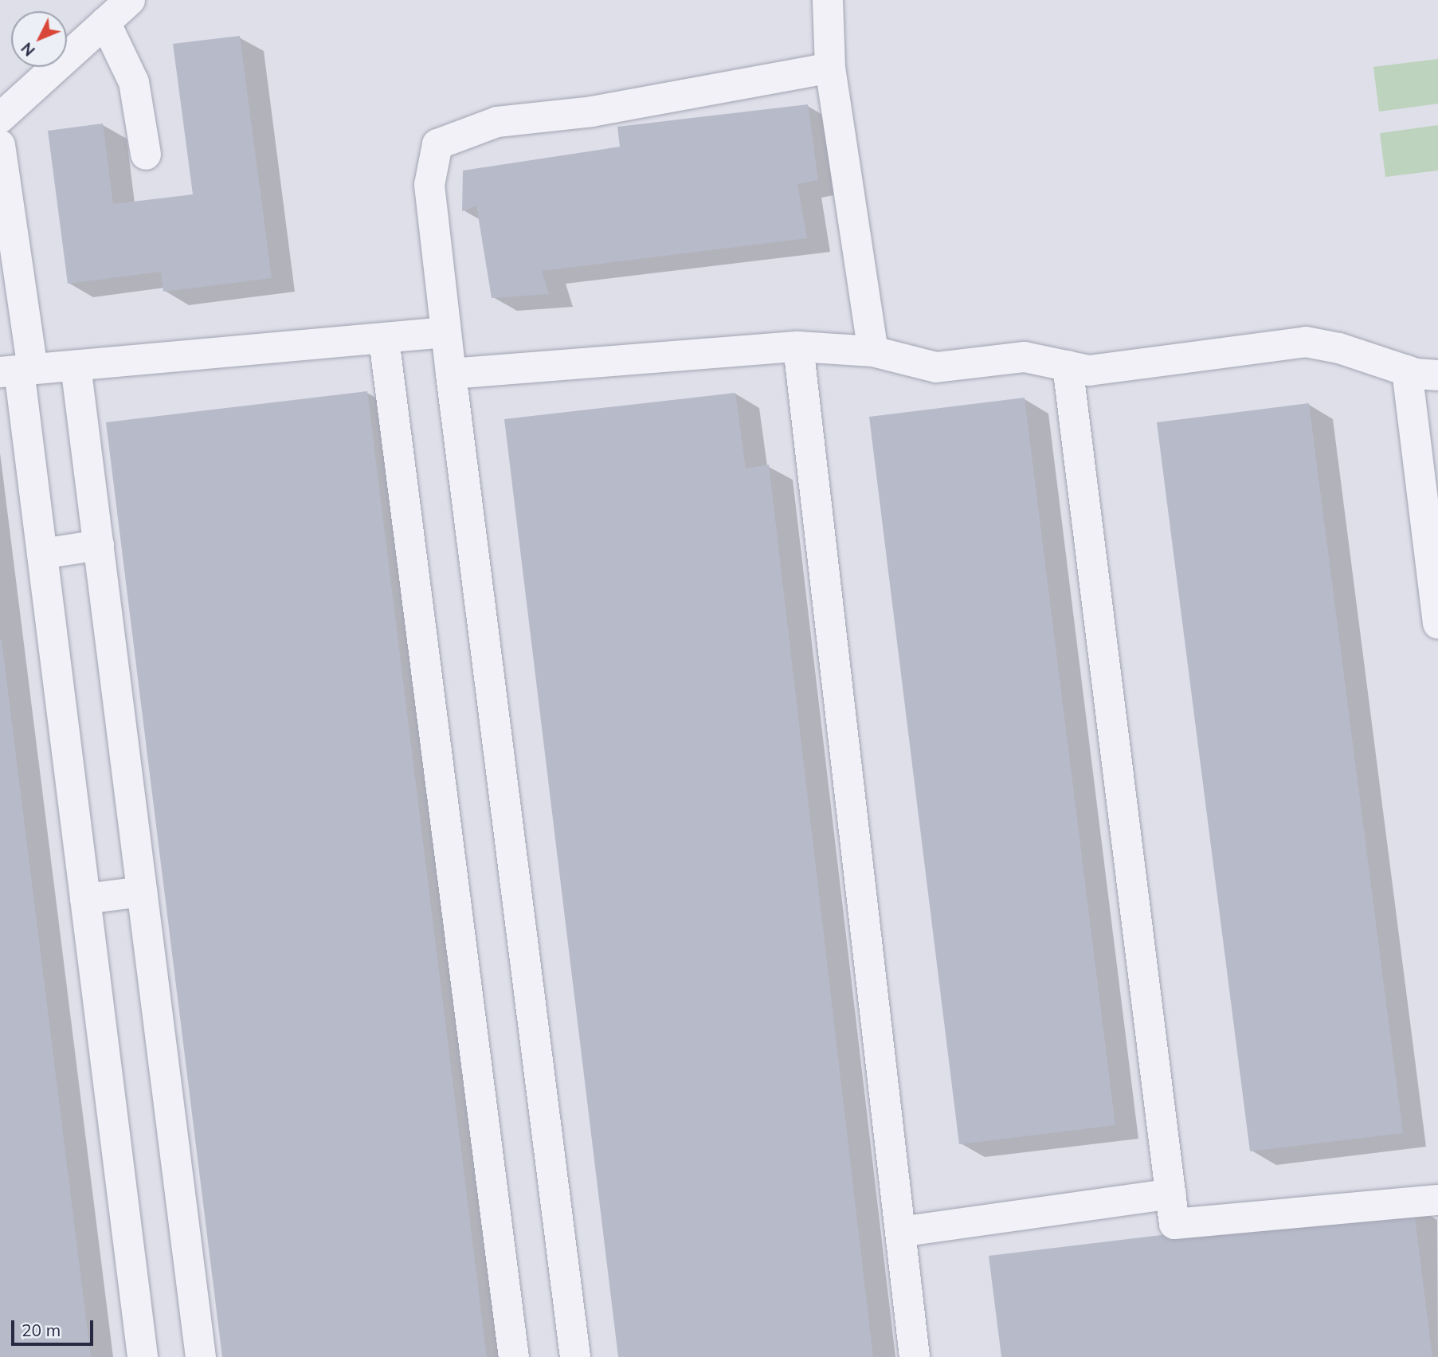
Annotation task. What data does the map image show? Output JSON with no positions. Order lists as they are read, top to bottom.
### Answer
{
  "scale_bar": "20 m",
  "north": "bottom left"
}
